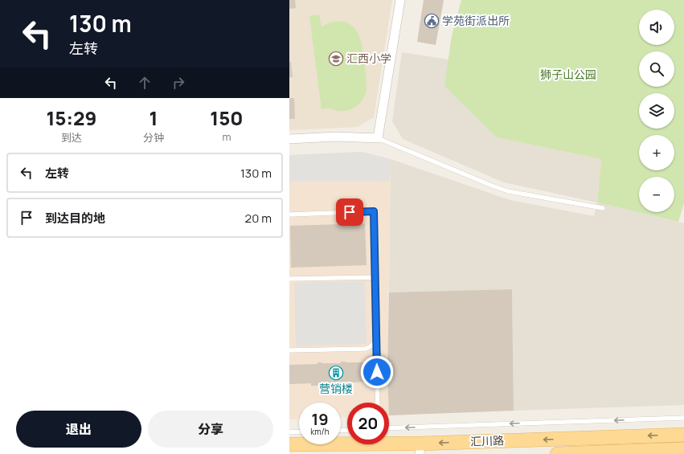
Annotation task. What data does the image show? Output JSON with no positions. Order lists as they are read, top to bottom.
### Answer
{
  "streets": {
    "main road": ["汇川路"]
  },
  "parks": ["狮子山公园"],
  "places": {
    "public building": ["学苑街派出所"],
    "school or university": ["汇西小学"],
    "building": ["营销楼"]
  },
  "page": {
    "turn": ["130 m", "左转"],
    "map_buttons": ["+", "−"],
    "eta": [
      "15:29",
      "到达",
      "1",
      "分钟",
      "150",
      "m"
    ],
    "list": [
      {
        "name": "左转",
        "value": "130 m"
      },
      {
        "name": "到达目的地",
        "value": "20 m"
      }
    ],
    "speed": "19 km/h",
    "limit": "20",
    "buttons": ["退出", "分享"]
  }
}
